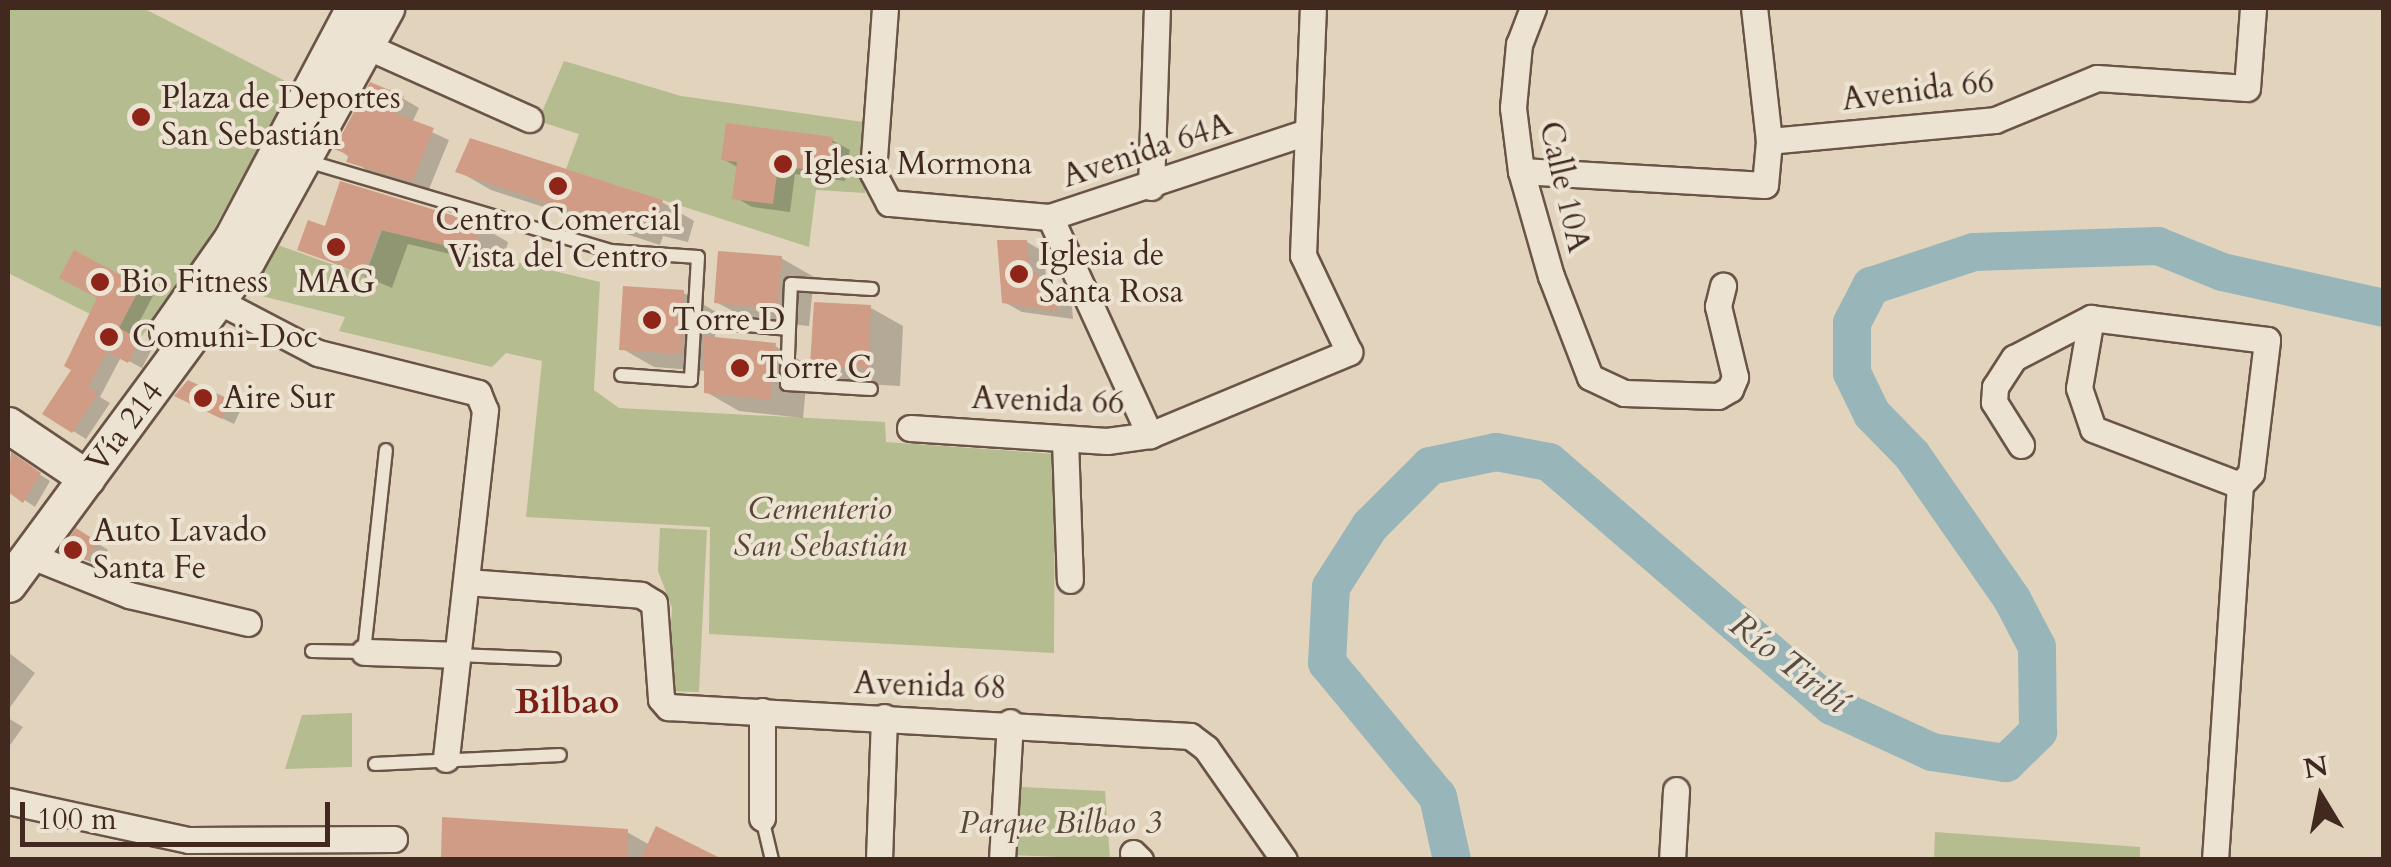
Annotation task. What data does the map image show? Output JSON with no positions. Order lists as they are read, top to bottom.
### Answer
{
  "streets": {
    "main road": ["Vía 214"],
    "street": [
      "Avenida 66",
      "Avenida 64A",
      "Calle 10A",
      "Avenida 68"
    ]
  },
  "crossings": [
    ["Avenida 66", "Avenida 64A"]
  ],
  "districts": ["Bilbao"],
  "water": ["Río Tiribí"],
  "parks": ["Cementerio San Sebastián", "Parque Bilbao 3"],
  "places": [
    "Plaza de Deportes San Sebastián",
    "Iglesia Mormona",
    "Centro Comercial Vista del Centro",
    "MAG",
    "Iglesia de Santa Rosa",
    "Bio Fitness",
    "Torre D",
    "Comuni-Doc",
    "Torre C",
    "Aire Sur",
    "Auto Lavado Santa Fe"
  ],
  "scale_bar": "100 m",
  "north": "top"
}
